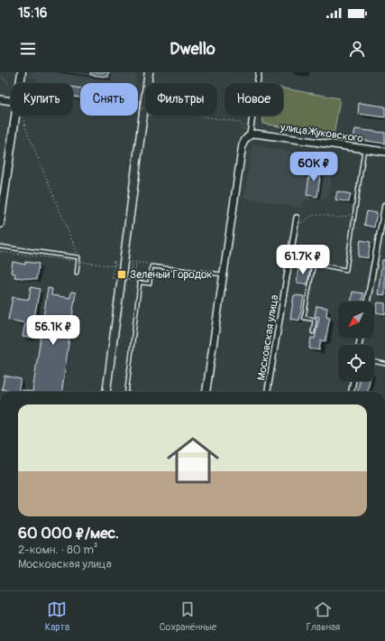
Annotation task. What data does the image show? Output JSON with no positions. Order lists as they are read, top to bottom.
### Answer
{
  "streets": {
    "street": ["улица Жуковского", "Московская улица"]
  },
  "places": {
    "transit": ["Зеленый Городок"]
  },
  "north": "bottom left",
  "page": {
    "status": "15:16",
    "header": "Dwello",
    "chip": [
      "Купить",
      "Снять",
      "Фильтры",
      "Новое"
    ],
    "price": ["60K ₽", "61.7K ₽", "56.1K ₽"],
    "list": [
      {
        "name": "60 000 ₽/мес.",
        "note": "2-комн. · 80 m² · Московская улица"
      }
    ],
    "tabs": ["Карта", "Сохранённые", "Главная"]
  }
}
